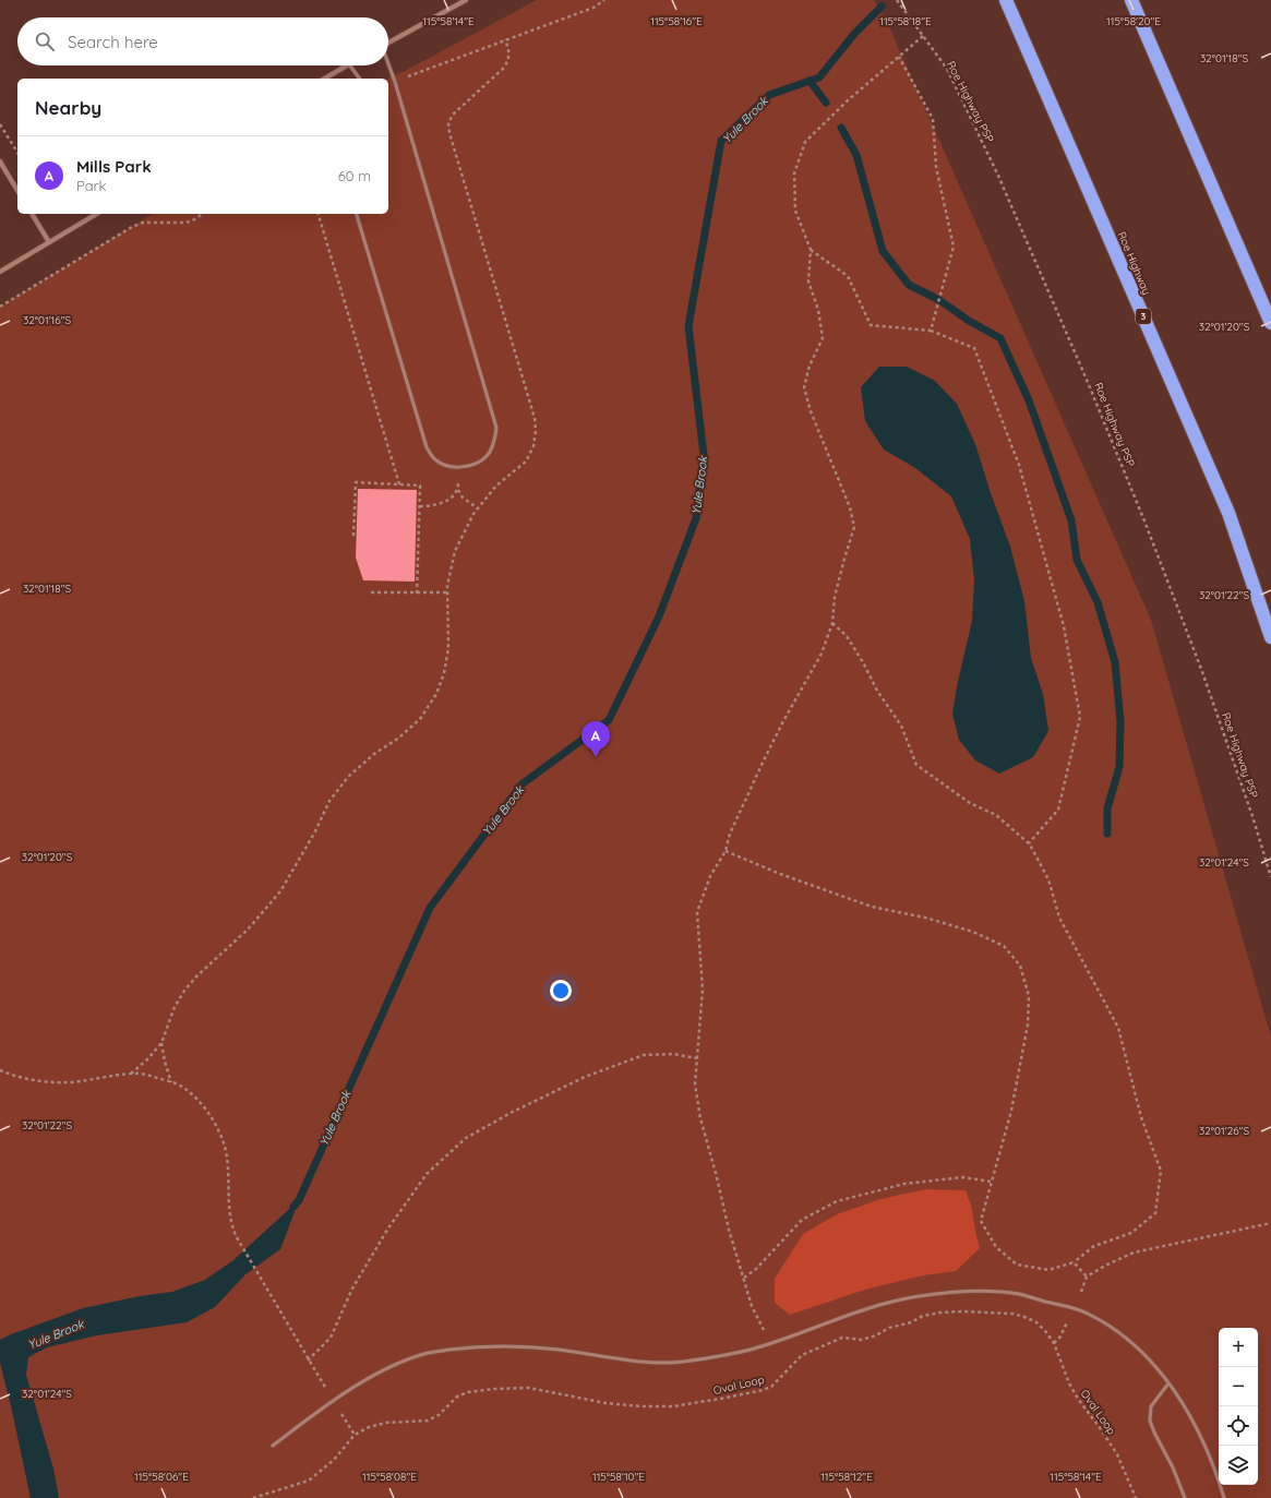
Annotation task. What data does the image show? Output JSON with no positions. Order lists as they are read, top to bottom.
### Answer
{
  "streets": {
    "highway": ["Roe Highway", "3"],
    "path": ["Roe Highway PSP", "Oval Loop"]
  },
  "water": ["Yule Brook"],
  "page": {
    "search": "Search here",
    "heading": "Nearby",
    "list": [
      {
        "mark": "A",
        "name": "Mills Park",
        "note": "Park",
        "value": "60 m"
      }
    ],
    "pins": "A",
    "map_buttons": ["+", "−"]
  },
  "coordinates": [
    "115°58'14\"E",
    "115°58'16\"E",
    "115°58'18\"E",
    "115°58'20\"E",
    "32°01'18\"S",
    "32°01'16\"S",
    "32°01'20\"S",
    "32°01'22\"S",
    "32°01'24\"S",
    "32°01'26\"S",
    "115°58'06\"E",
    "115°58'08\"E",
    "115°58'10\"E",
    "115°58'12\"E"
  ]
}
